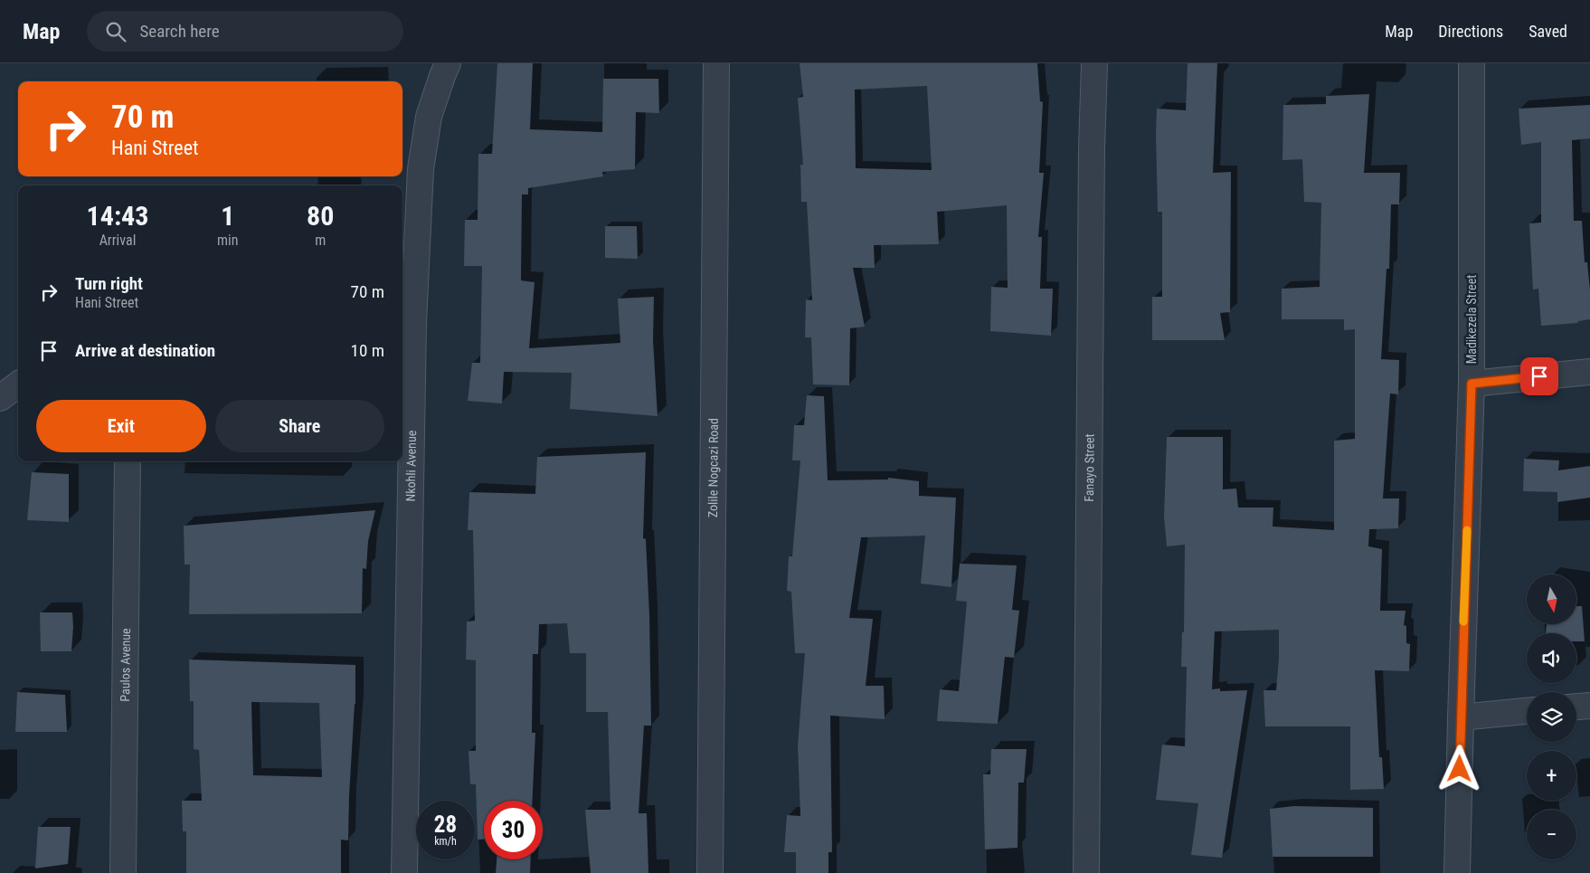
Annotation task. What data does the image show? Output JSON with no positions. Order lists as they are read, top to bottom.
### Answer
{
  "streets": {
    "street": [
      "Madikezela Street",
      "Nkohli Avenue",
      "Fanayo Street",
      "Zolile Nogcazi Road",
      "Paulos Avenue"
    ]
  },
  "north": "bottom",
  "page": {
    "header": "Map",
    "search": "Search here",
    "nav": ["Map", "Directions", "Saved"],
    "turn": ["70 m", "Hani Street"],
    "eta": [
      "14:43",
      "Arrival",
      "1",
      "min",
      "80",
      "m"
    ],
    "list": [
      {
        "name": "Turn right",
        "note": "Hani Street",
        "value": "70 m"
      },
      {
        "name": "Arrive at destination",
        "value": "10 m"
      }
    ],
    "buttons": ["Exit", "Share"],
    "map_buttons": ["+", "−"],
    "speed": "28 km/h",
    "limit": "30"
  }
}
